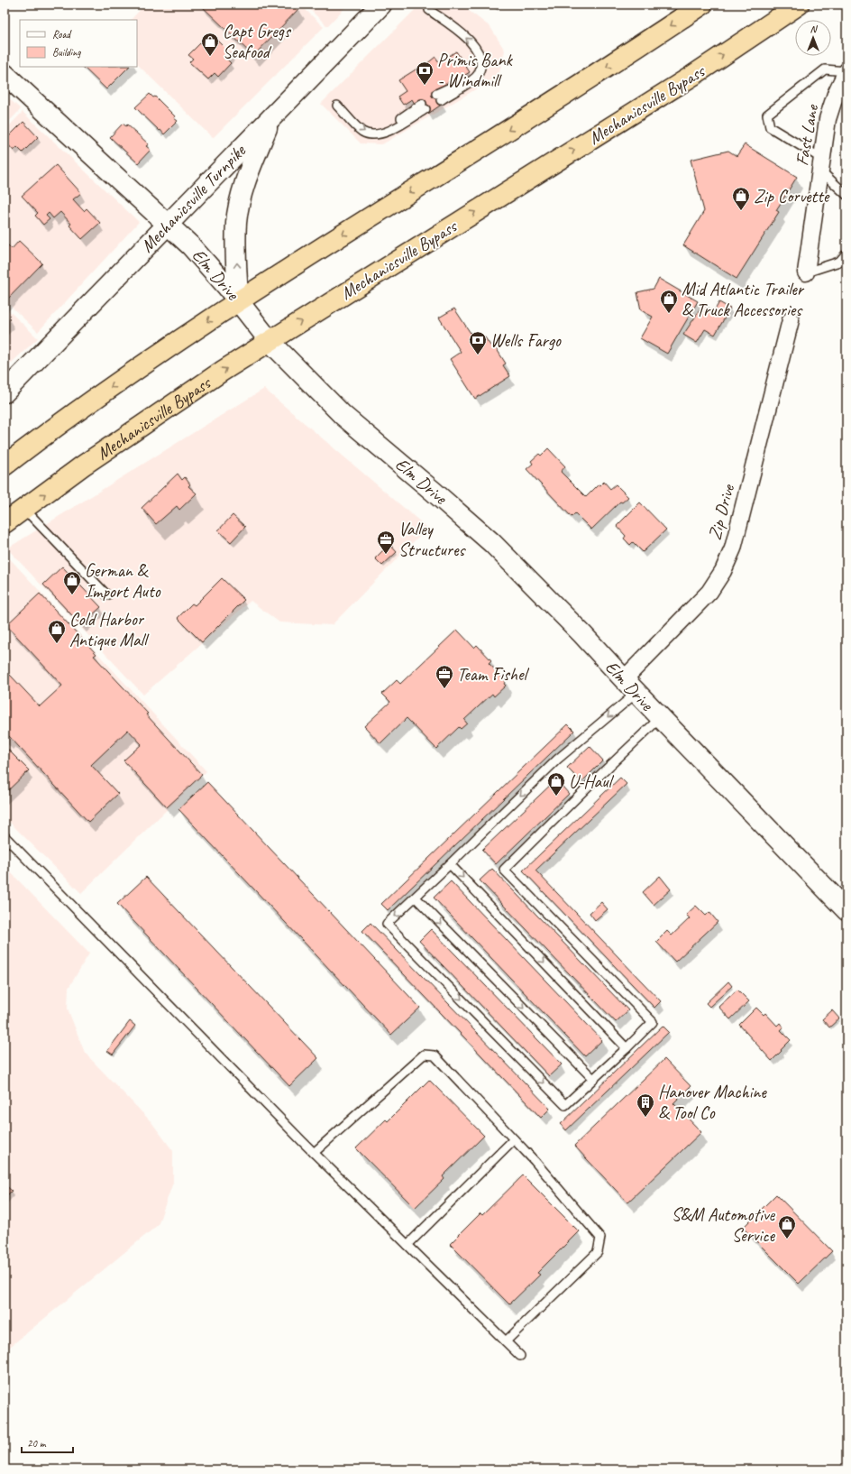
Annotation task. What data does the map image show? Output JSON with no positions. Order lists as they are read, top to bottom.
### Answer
{
  "streets": {
    "highway": ["Mechanicsville Bypass"],
    "street": [
      "Fast Lane",
      "Mechanicsville Turnpike",
      "Elm Drive",
      "Zip Drive"
    ]
  },
  "crossings": [
    ["Mechanicsville Bypass", "Elm Drive"],
    ["Mechanicsville Turnpike", "Elm Drive"],
    ["Elm Drive", "Zip Drive"]
  ],
  "places": {
    "shop": [
      "Capt Gregs Seafood",
      "Zip Corvette",
      "Mid Atlantic Trailer & Truck Accessories",
      "German & Import Auto",
      "Cold Harbor Antique Mall",
      "U-Haul",
      "S&M Automotive Service"
    ],
    "bank": ["Primis Bank - Windmill", "Wells Fargo"],
    "office": ["Valley Structures", "Team Fishel"],
    "building": ["Hanover Machine & Tool Co"]
  },
  "legend": ["Road", "Building"],
  "scale_bar": "20 m",
  "north": "top"
}
